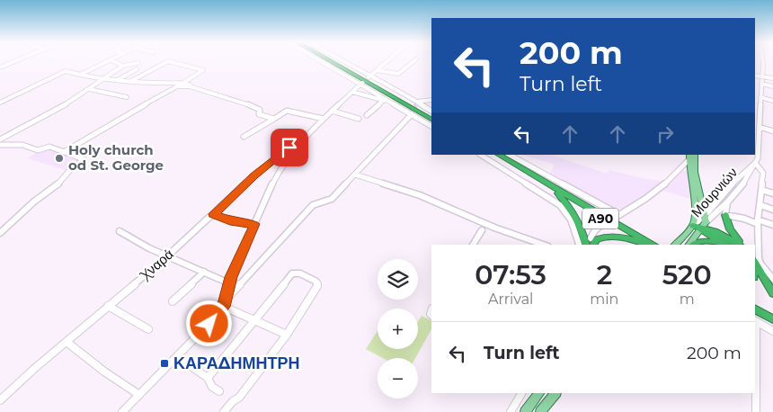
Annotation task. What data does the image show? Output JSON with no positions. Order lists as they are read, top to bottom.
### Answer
{
  "streets": {
    "highway": ["Α90"],
    "main road": ["Μουρνιών"],
    "street": ["Χναρά"]
  },
  "places": {
    "other": ["Holy church od St. George"],
    "transit": ["ΚΑΡΑΔΗΜΗΤΡΗ"]
  },
  "page": {
    "turn": ["200 m", "Turn left"],
    "eta": [
      "07:53",
      "Arrival",
      "2",
      "min",
      "520",
      "m"
    ],
    "map_buttons": ["+", "−"],
    "list": [
      {
        "name": "Turn left",
        "value": "200 m"
      }
    ]
  }
}
